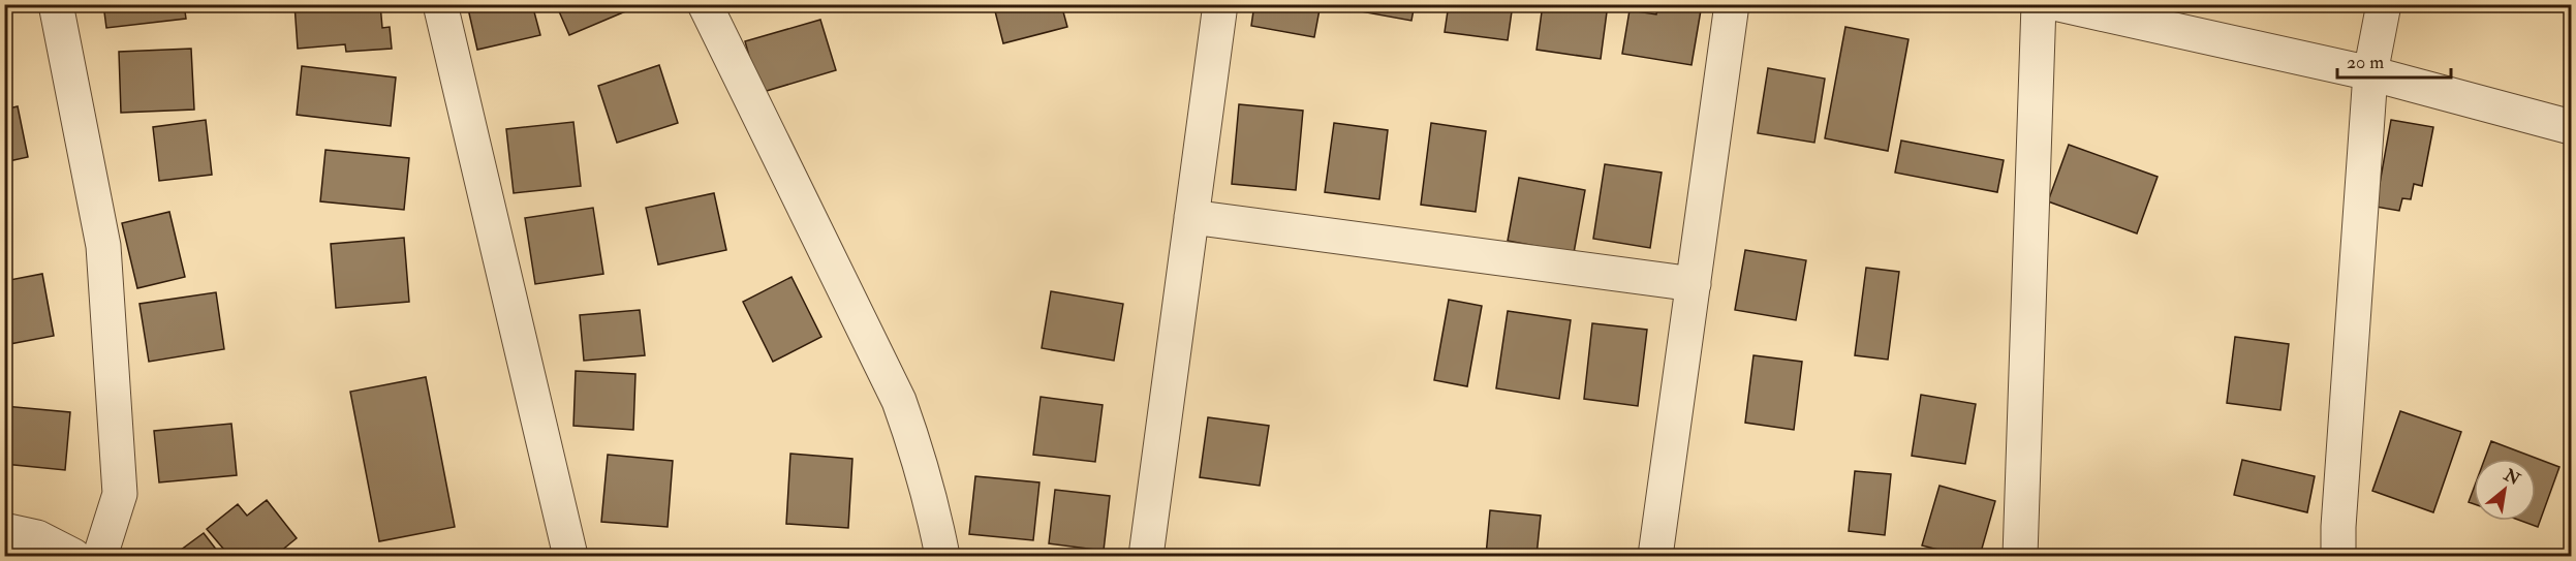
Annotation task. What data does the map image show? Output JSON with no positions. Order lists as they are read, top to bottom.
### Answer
{
  "scale_bar": "20 m",
  "north": "top right"
}
